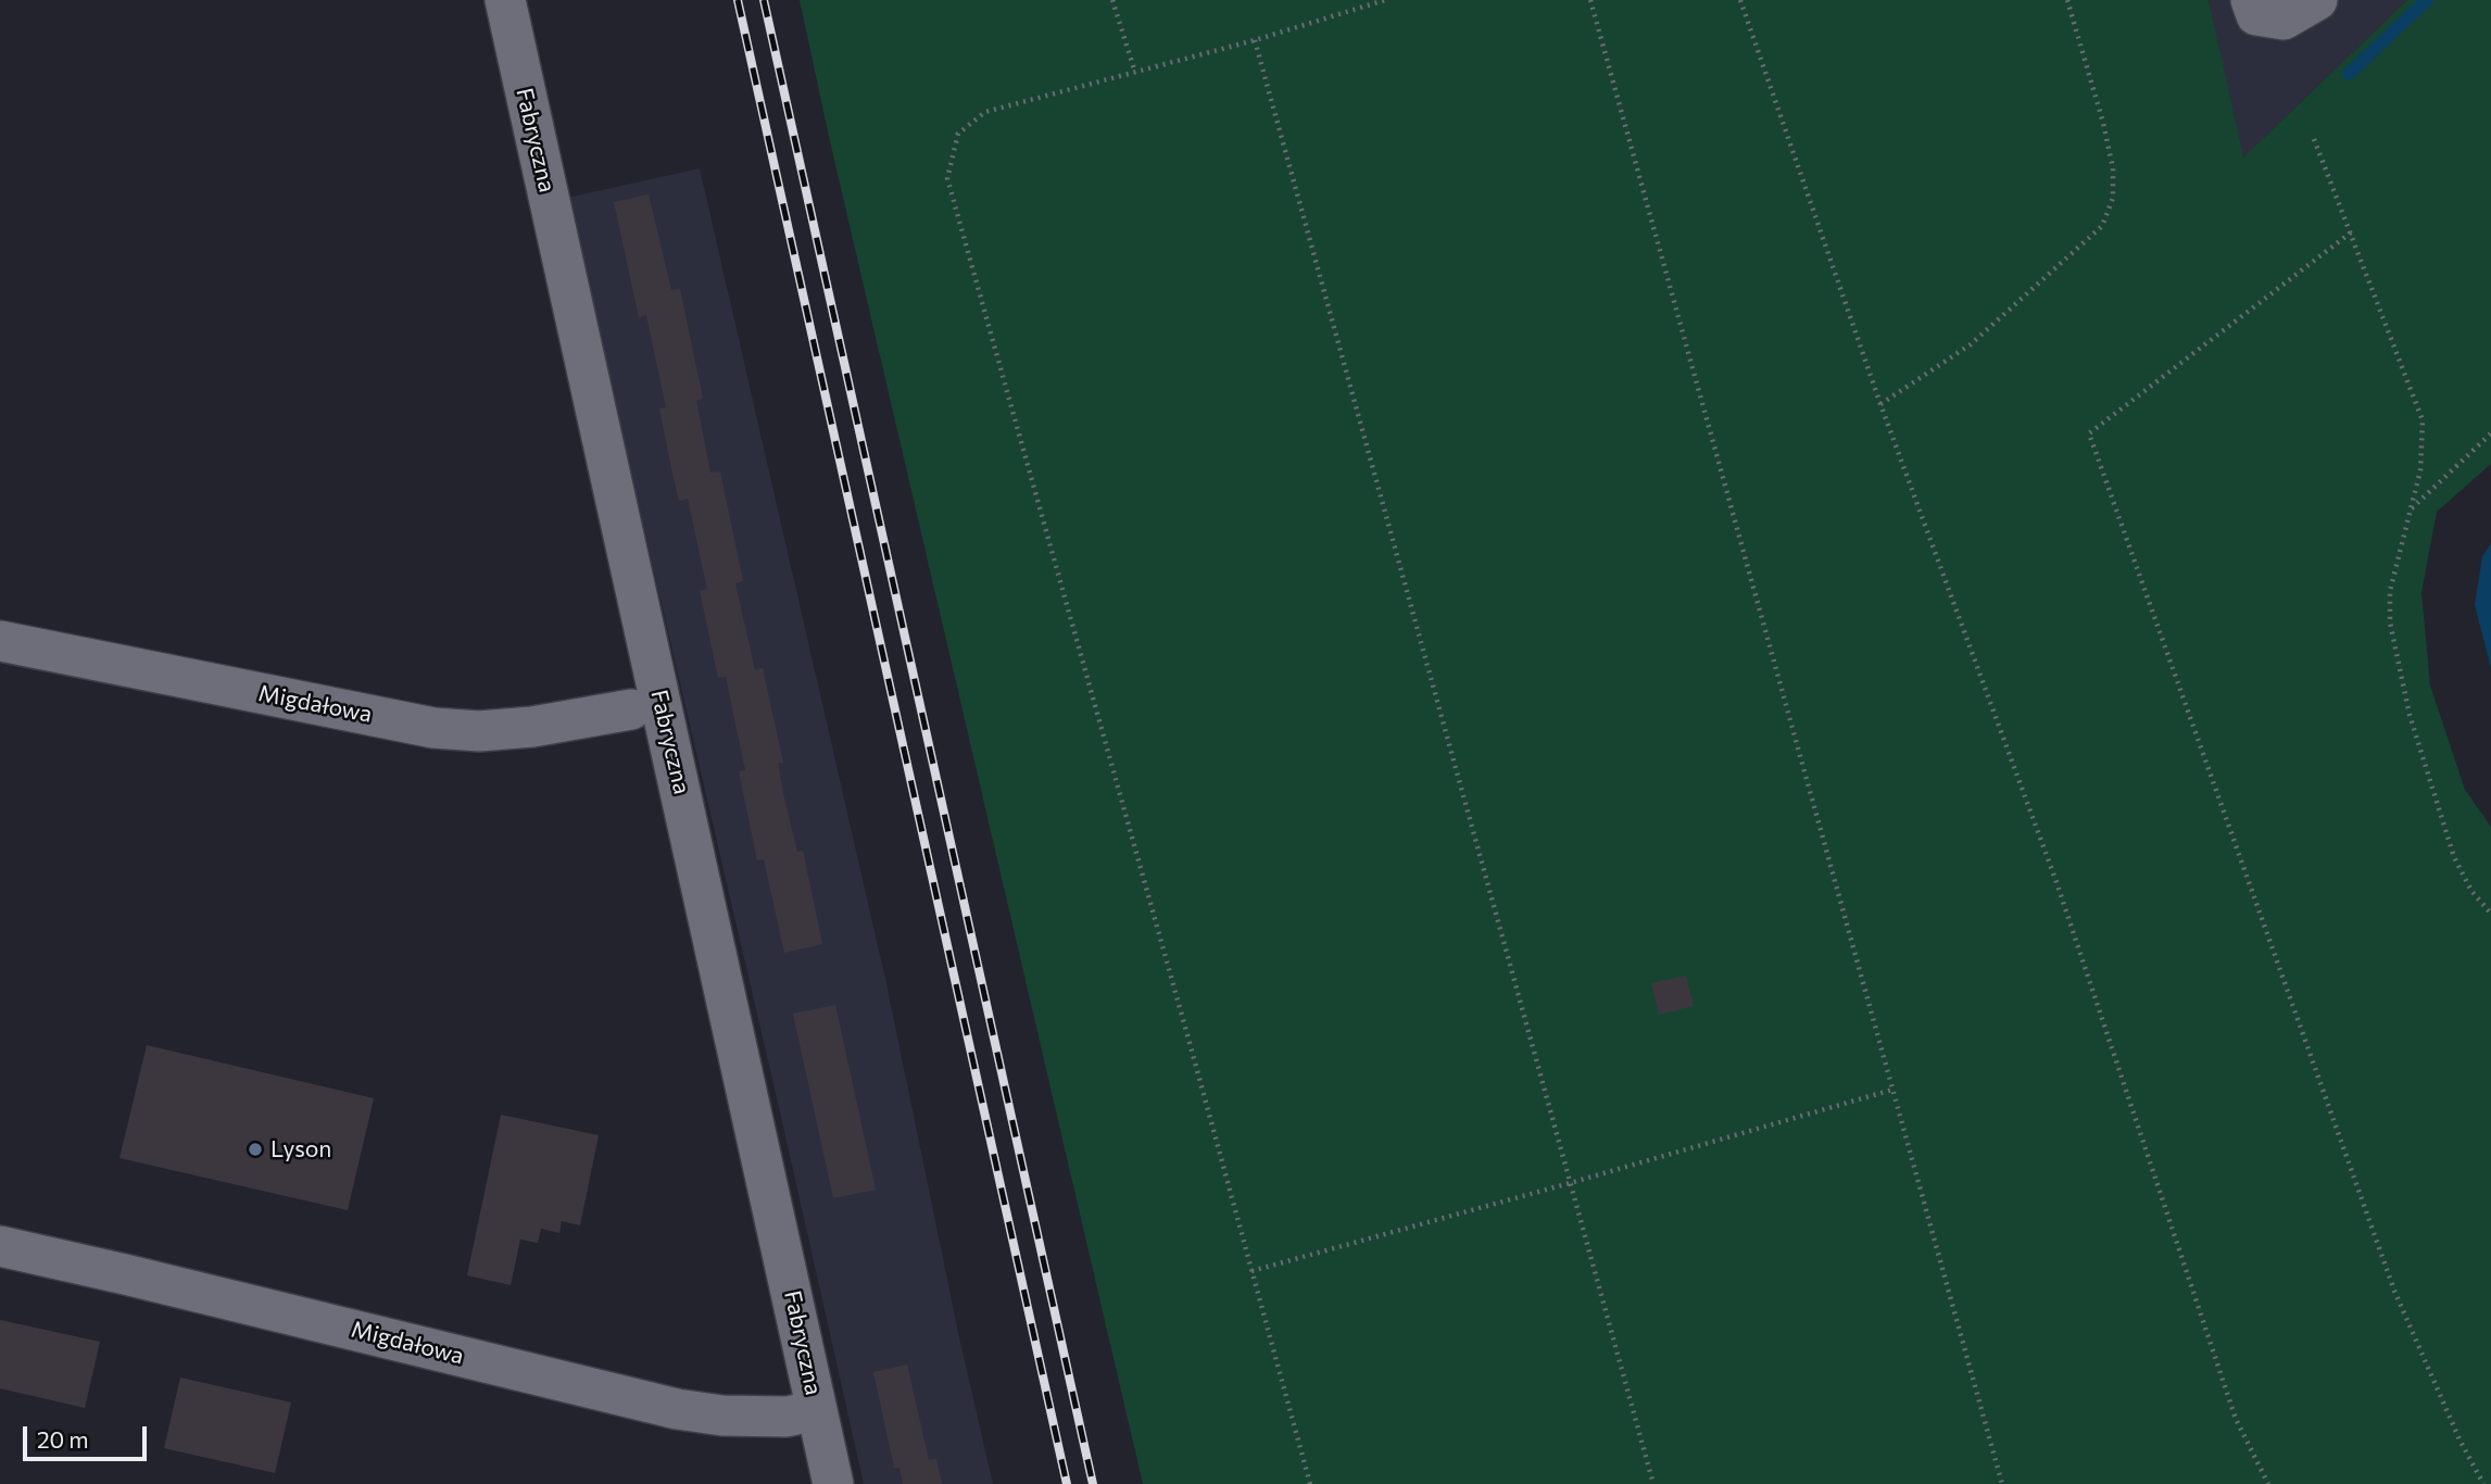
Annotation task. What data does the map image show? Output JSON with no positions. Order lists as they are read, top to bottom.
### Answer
{
  "streets": {
    "street": ["Fabryczna", "Migdałowa"]
  },
  "crossings": [
    ["Fabryczna", "Migdałowa"]
  ],
  "places": ["Lyson"],
  "scale_bar": "20 m"
}
